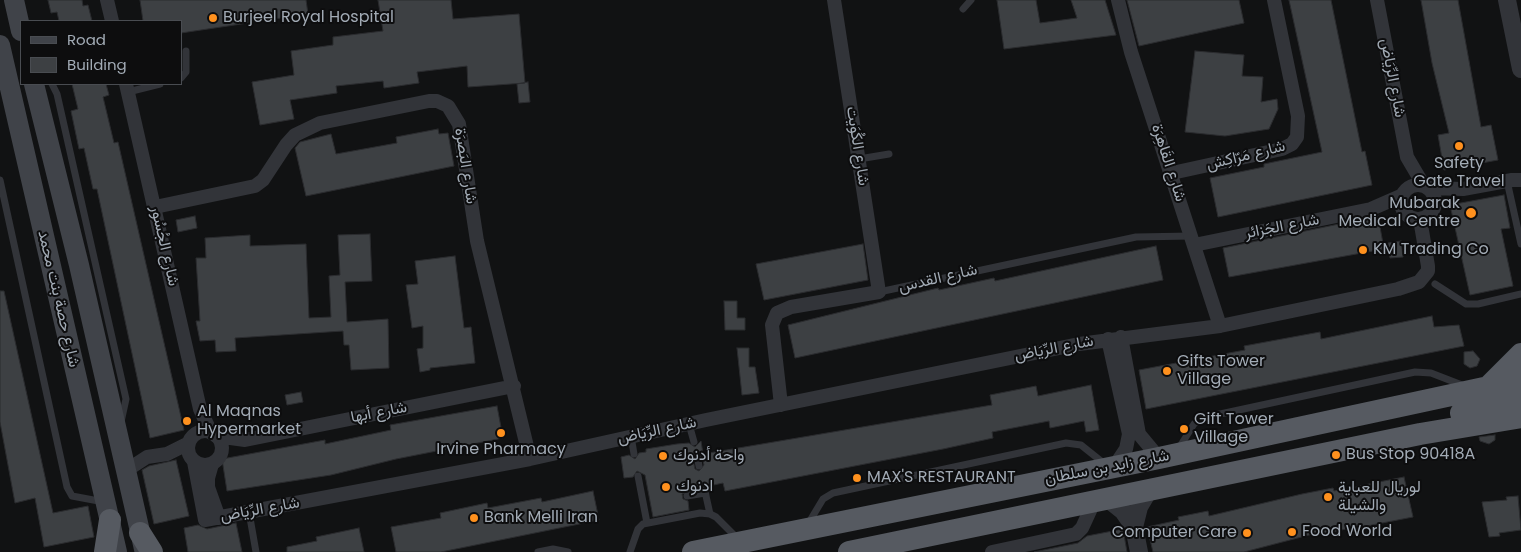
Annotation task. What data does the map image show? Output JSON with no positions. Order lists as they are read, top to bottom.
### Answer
{
  "streets": {
    "highway": ["شارع زايد بن سلطان"],
    "main road": ["شارع حصة بنت محمد"],
    "street": [
      "شارع الرِّيَاض",
      "شارع الكُوَيت",
      "شارع مَرّاكِش",
      "شارع القَاهِرَة",
      "شارع البَصرَة",
      "شارع الجَزائر",
      "شارع الجُسُور",
      "شارع القدس",
      "شارع أبها"
    ]
  },
  "crossings": [
    ["شارع الرِّيَاض", "شارع القَاهِرَة"],
    ["شارع الرِّيَاض", "شارع البَصرَة"],
    ["شارع الرِّيَاض", "شارع الجَزائر"],
    ["شارع الرِّيَاض", "شارع القدس"],
    ["شارع الرِّيَاض", "شارع زايد بن سلطان"],
    ["شارع الكُوَيت", "شارع القدس"],
    ["شارع مَرّاكِش", "شارع القَاهِرَة"],
    ["شارع القَاهِرَة", "شارع الجَزائر"],
    ["شارع القَاهِرَة", "شارع القدس"],
    ["شارع البَصرَة", "شارع الجُسُور"],
    ["شارع البَصرَة", "شارع أبها"],
    ["شارع الجَزائر", "شارع القدس"],
    ["شارع الجُسُور", "شارع أبها"]
  ],
  "places": [
    "Burjeel Royal Hospital",
    "Safety Gate Travel",
    "Mubarak Medical Centre",
    "KM Trading Co",
    "Gifts Tower Village",
    "Al Maqnas Hypermarket",
    "Gift Tower Village",
    "Irvine Pharmacy",
    "Bus Stop 90418A",
    "واحة أدنوك",
    "MAX'S RESTAURANT",
    "ادنوك",
    "لوريال للعباية والشيلة",
    "Bank Melli Iran",
    "Food World",
    "Computer Care"
  ],
  "legend": ["Road", "Building"]
}
